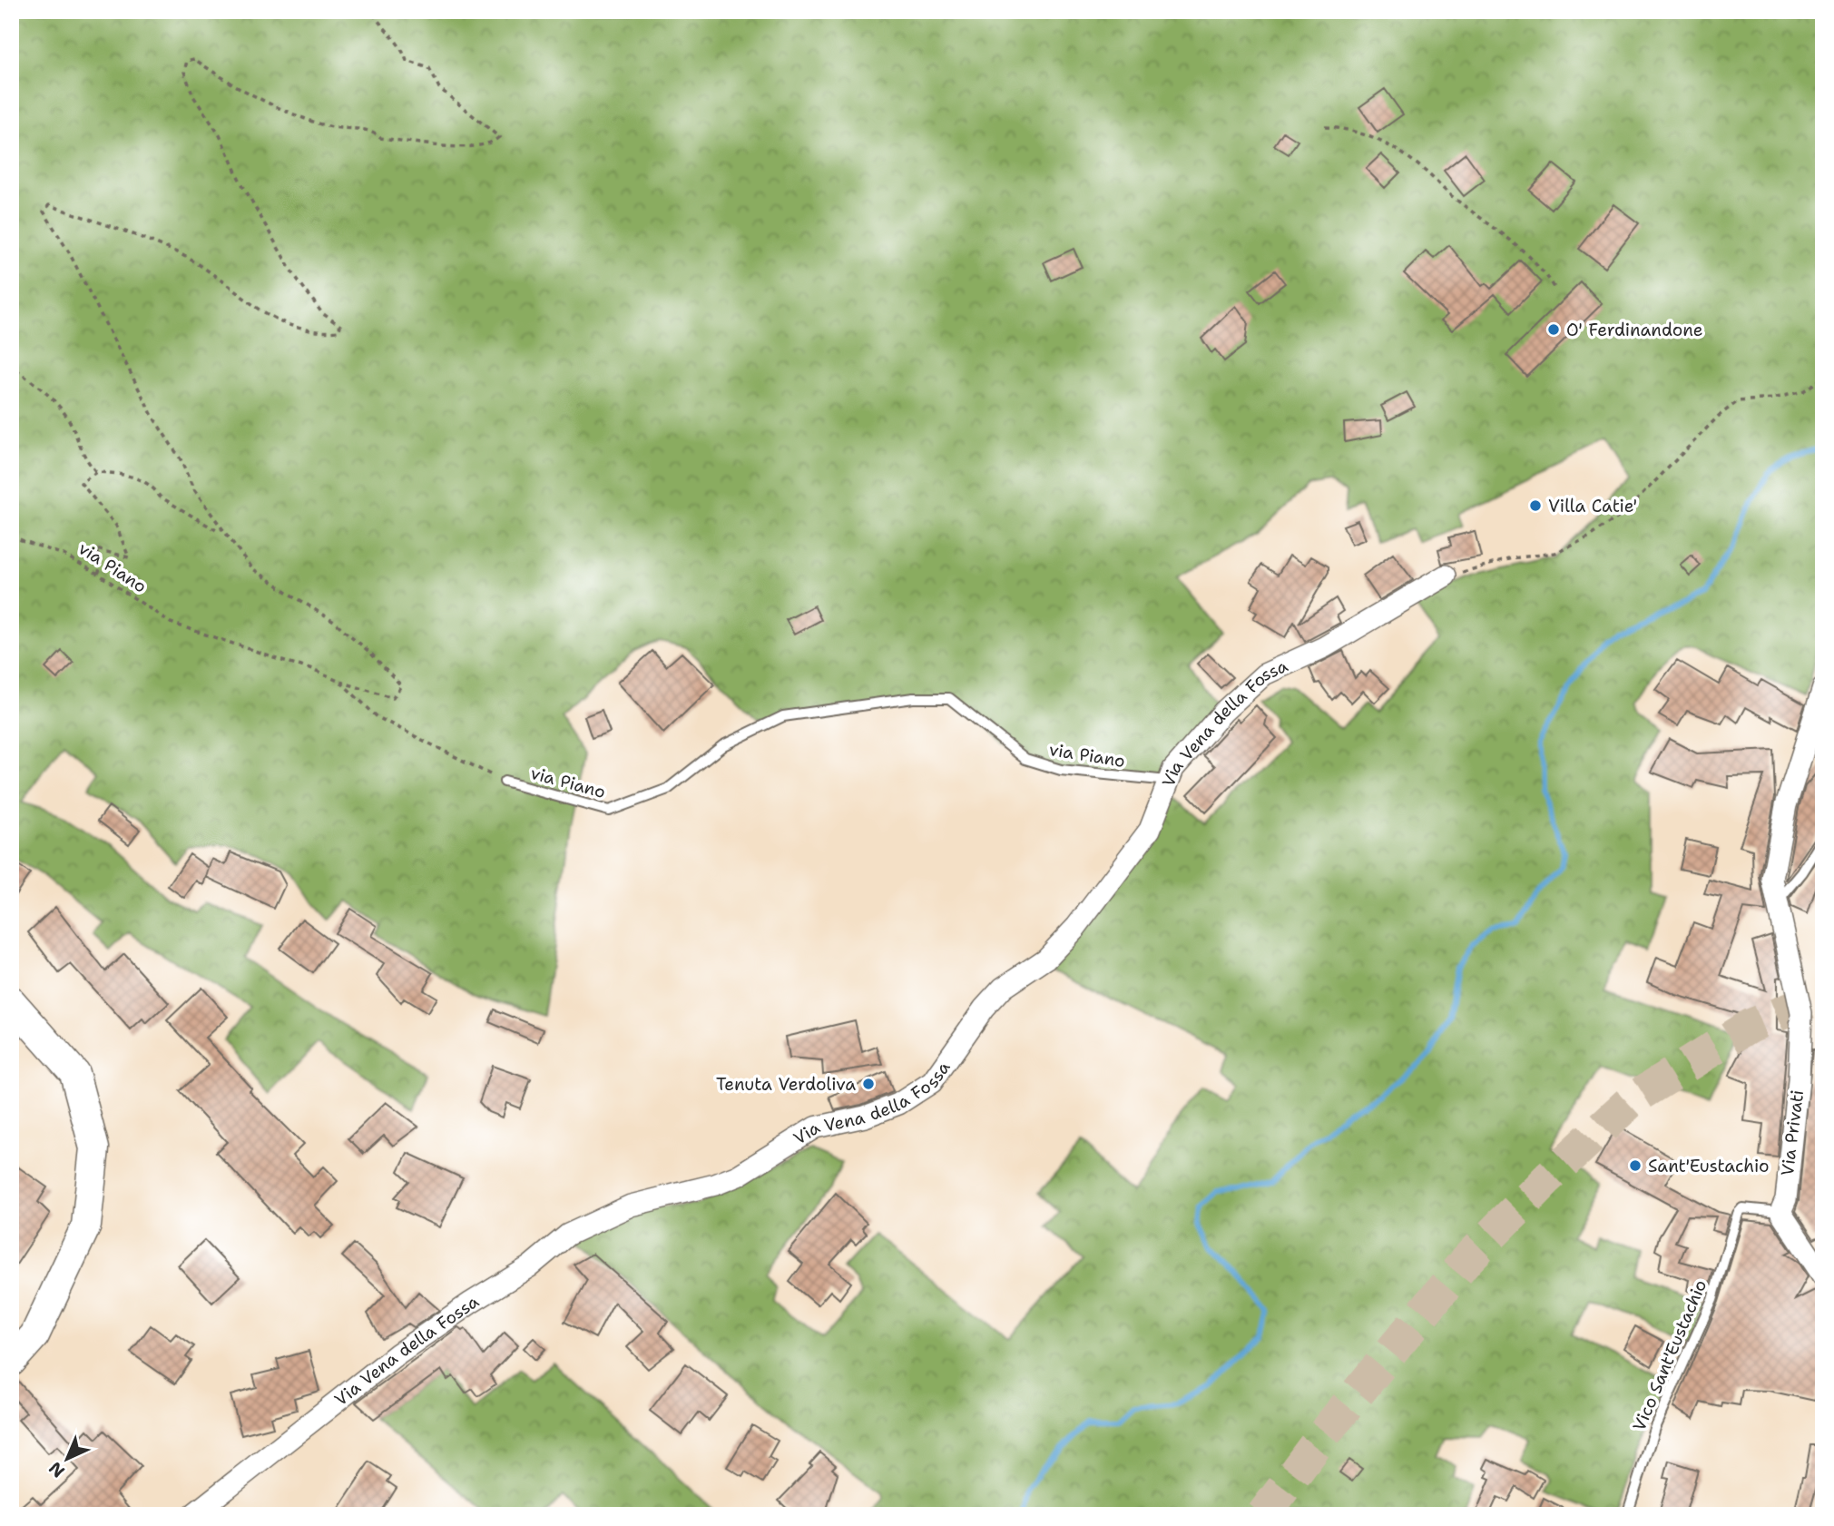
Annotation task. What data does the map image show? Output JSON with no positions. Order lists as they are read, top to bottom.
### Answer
{
  "streets": {
    "street": ["Via Vena della Fossa", "Via Privati"],
    "lane": ["via Piano", "Vico Sant'Eustachio"]
  },
  "crossings": [
    ["via Piano", "Via Vena della Fossa"],
    ["Via Privati", "Vico Sant'Eustachio"]
  ],
  "places": [
    "O' Ferdinandone",
    "Villa Catie'",
    "Tenuta Verdoliva",
    "Sant'Eustachio"
  ],
  "north": "bottom left"
}
